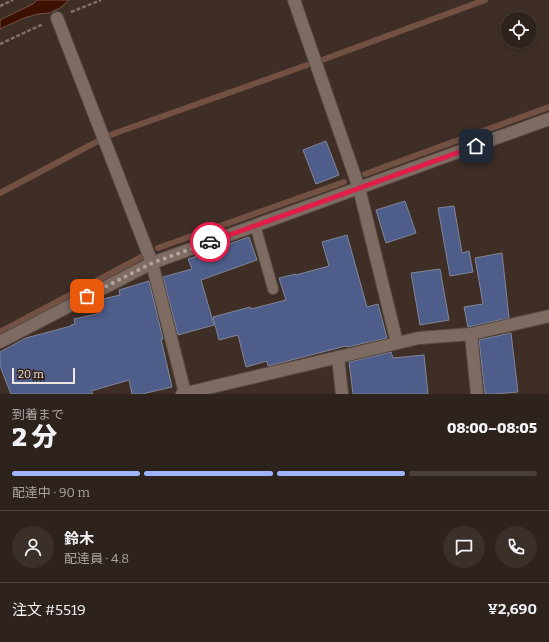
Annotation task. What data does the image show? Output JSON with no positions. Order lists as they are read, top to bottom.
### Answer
{
  "scale_bar": "20 m",
  "page": {
    "scale": "20 m",
    "heading": ["2 分", "到着まで", "08:00–08:05"],
    "panel": [
      "鈴木",
      "配達員 · 4.8",
      "注文 #5519",
      "¥2,690"
    ],
    "bar": "配達中 · 90 m"
  }
}
